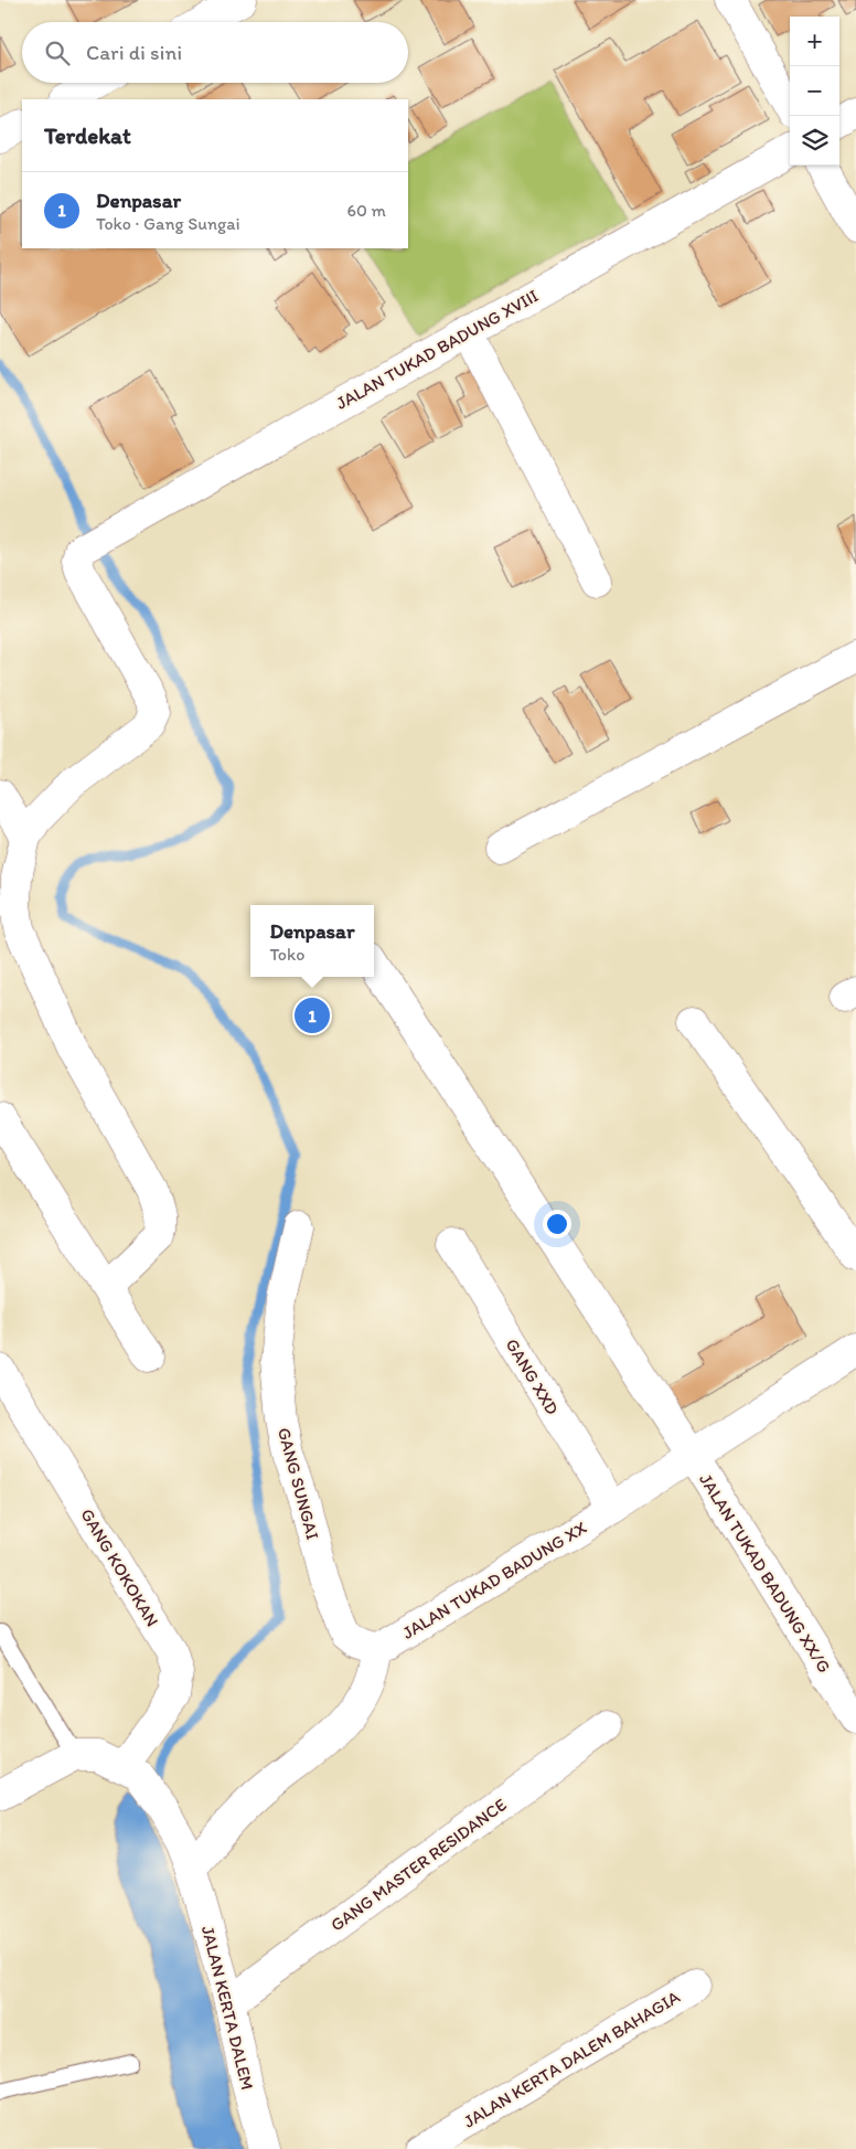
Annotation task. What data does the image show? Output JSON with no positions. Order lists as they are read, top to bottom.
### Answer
{
  "streets": {
    "street": [
      "JALAN TUKAD BADUNG XVIII",
      "GANG XXD",
      "GANG SUNGAI",
      "GANG KOKOKAN",
      "JALAN TUKAD BADUNG XX/G",
      "JALAN TUKAD BADUNG XX",
      "GANG MASTER RESIDANCE",
      "JALAN KERTA DALEM",
      "JALAN KERTA DALEM BAHAGIA"
    ]
  },
  "crossings": [
    ["GANG XXD", "JALAN TUKAD BADUNG XX"],
    ["GANG SUNGAI", "JALAN TUKAD BADUNG XX"],
    ["GANG KOKOKAN", "JALAN KERTA DALEM"],
    ["JALAN TUKAD BADUNG XX/G", "JALAN TUKAD BADUNG XX"],
    ["GANG MASTER RESIDANCE", "JALAN KERTA DALEM"]
  ],
  "page": {
    "map_buttons": ["+", "−"],
    "search": "Cari di sini",
    "heading": "Terdekat",
    "list": [
      {
        "mark": "1",
        "name": "Denpasar",
        "note": "Toko · Gang Sungai",
        "value": "60 m"
      }
    ],
    "popup": ["Denpasar", "Toko"],
    "pins": "1"
  }
}
